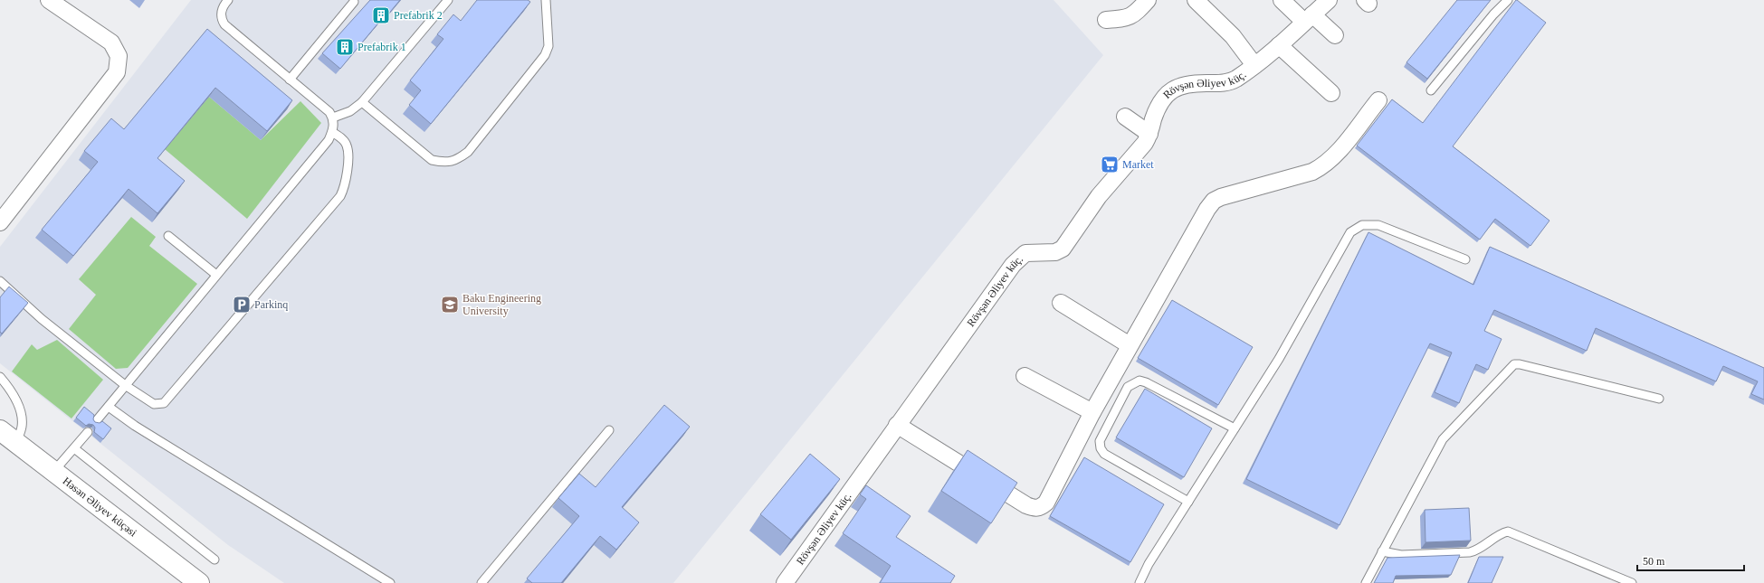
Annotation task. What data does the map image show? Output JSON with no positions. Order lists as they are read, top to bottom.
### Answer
{
  "streets": {
    "main road": ["Həsən Əliyev küçəsi"],
    "street": ["Rövşən Əliyev küç."]
  },
  "places": {
    "building": ["Prefabrik 2", "Prefabrik 1"],
    "supermarket": ["Market"],
    "parking": ["Parkinq"],
    "school or university": ["Baku Engineering University"]
  },
  "scale_bar": "50 m"
}
